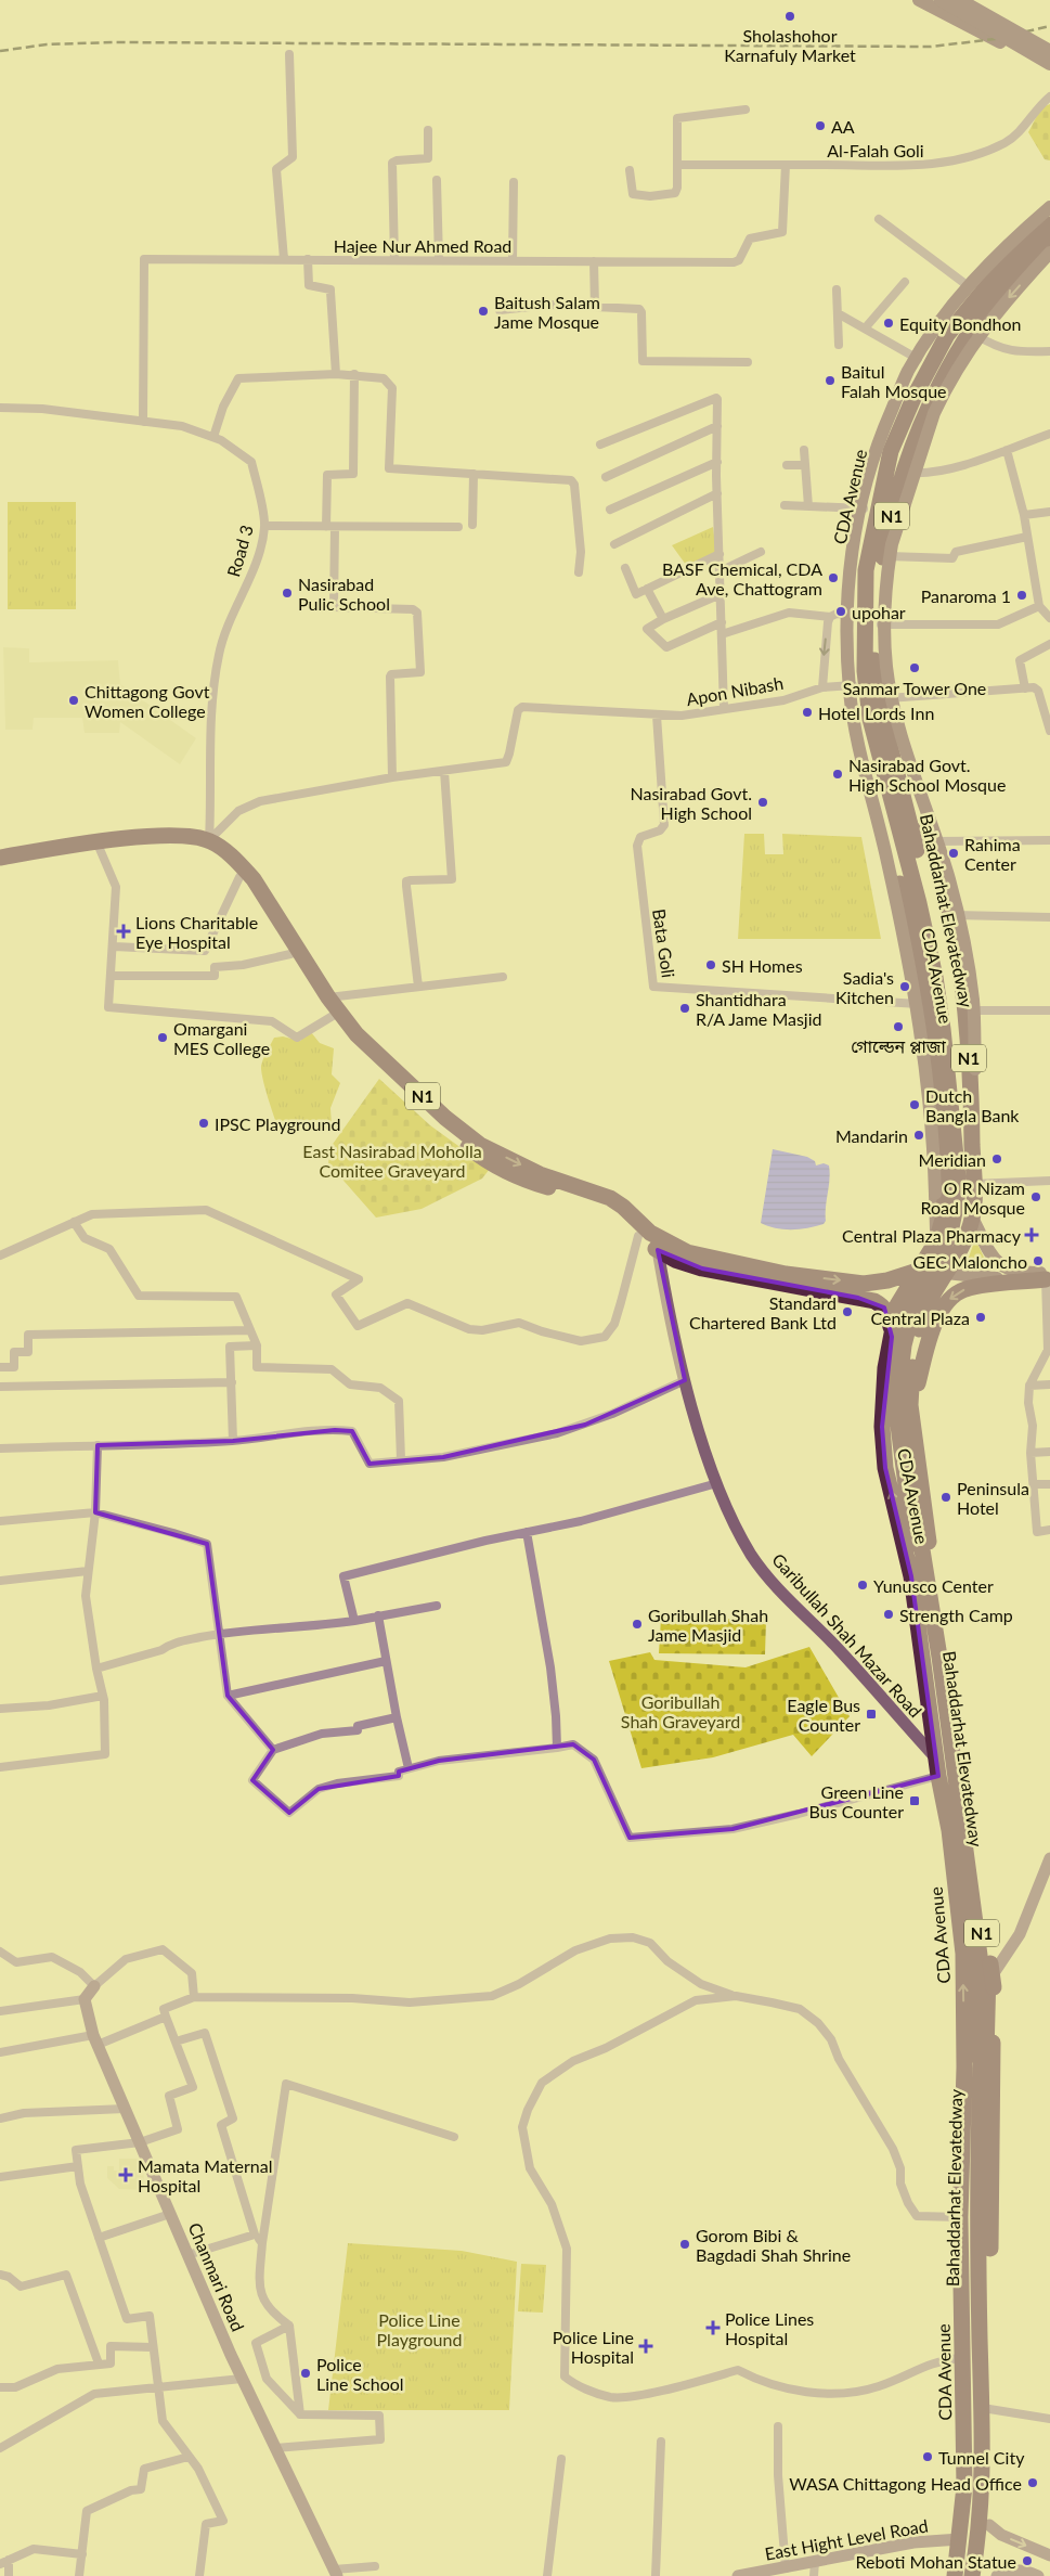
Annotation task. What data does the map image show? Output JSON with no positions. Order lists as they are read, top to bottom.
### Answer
{
  "streets": {
    "highway": ["CDA Avenue", "N1", "Bahaddarhat Elevatedway"],
    "street": [
      "Al-Falah Goli",
      "Hajee Nur Ahmed Road",
      "Road 3",
      "Apon Nibash",
      "Bata Goli",
      "Garibullah Shah Mazar Road",
      "Chanmari Road",
      "East Hight Level Road"
    ]
  },
  "crossings": [
    ["Al-Falah Goli", "Hajee Nur Ahmed Road"],
    ["Hajee Nur Ahmed Road", "Road 3"],
    ["CDA Avenue", "N1"],
    ["CDA Avenue", "Apon Nibash"],
    ["CDA Avenue", "Bata Goli"],
    ["CDA Avenue", "Garibullah Shah Mazar Road"],
    ["CDA Avenue", "East Hight Level Road"],
    ["N1", "Road 3"],
    ["N1", "Garibullah Shah Mazar Road"],
    ["Apon Nibash", "Bata Goli"]
  ],
  "parks": ["East Nasirabad Moholla Comitee Graveyard", "Goribullah Shah Graveyard", "Police Line Playground"],
  "places": {
    "other": [
      "Sholashohor Karnafuly Market",
      "AA",
      "Baitush Salam Jame Mosque",
      "Equity Bondhon",
      "Baitul Falah Mosque",
      "BASF Chemical, CDA Ave, Chattogram",
      "Nasirabad Pulic School",
      "Panaroma 1",
      "upohar",
      "Sanmar Tower One",
      "Chittagong Govt Women College",
      "Hotel Lords Inn",
      "Nasirabad Govt. High School Mosque",
      "Nasirabad Govt. High School",
      "Rahima Center",
      "SH Homes",
      "Sadia's Kitchen",
      "Shantidhara R/A Jame Masjid",
      "গোল্ডেন প্লাজা",
      "Omargani MES College",
      "Dutch Bangla Bank",
      "IPSC Playground",
      "Mandarin",
      "Meridian",
      "O R Nizam Road Mosque",
      "GEC Maloncho",
      "Standard Chartered Bank Ltd",
      "Central Plaza",
      "Peninsula Hotel",
      "Yunusco Center",
      "Strength Camp",
      "Goribullah Shah Jame Masjid",
      "Gorom Bibi & Bagdadi Shah Shrine",
      "Police Line School",
      "Tunnel City",
      "WASA Chittagong Head Office",
      "Reboti Mohan Statue"
    ],
    "health": [
      "Lions Charitable Eye Hospital",
      "Central Plaza Pharmacy",
      "Mamata Maternal Hospital",
      "Police Lines Hospital",
      "Police Line Hospital"
    ],
    "transit": ["Eagle Bus Counter", "Green Line Bus Counter"]
  }
}
